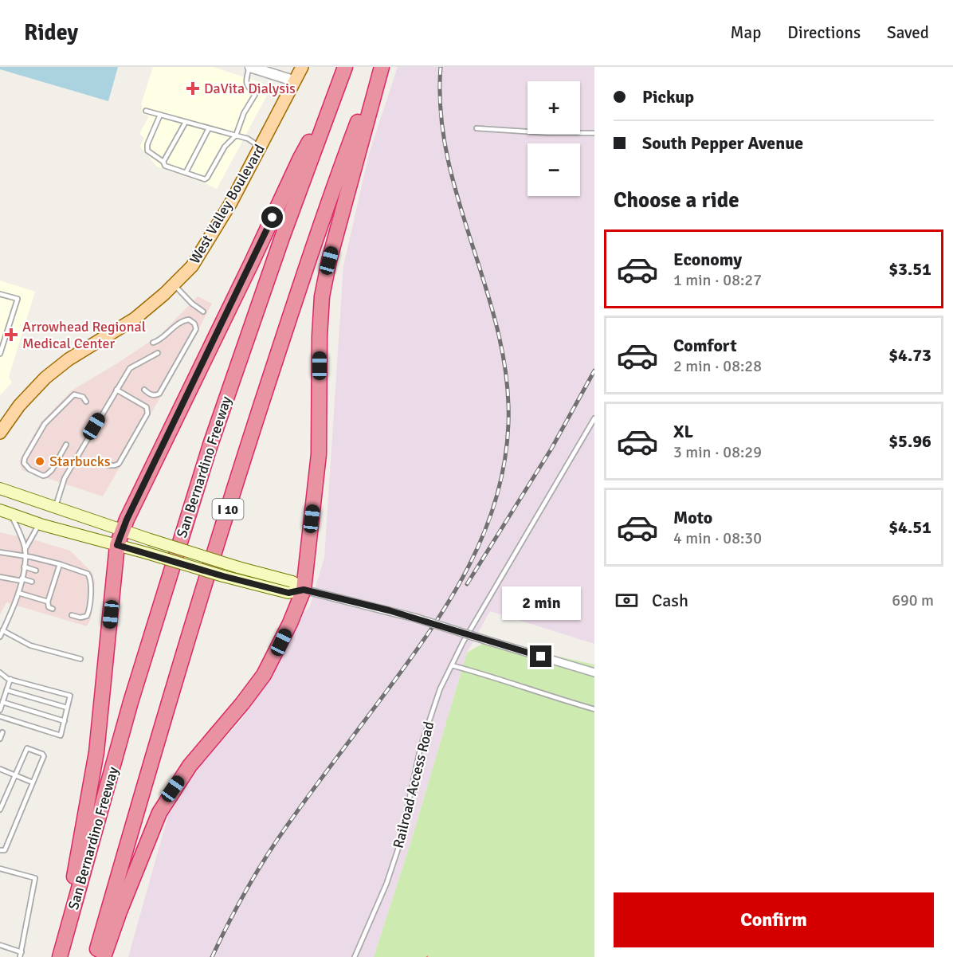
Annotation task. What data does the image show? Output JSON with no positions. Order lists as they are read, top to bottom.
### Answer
{
  "streets": {
    "highway": ["San Bernardino Freeway", "I 10"],
    "main road": ["West Valley Boulevard"],
    "lane": ["Railroad Access Road"]
  },
  "places": {
    "health": ["DaVita Dialysis", "Arrowhead Regional Medical Center"],
    "other": ["Starbucks"]
  },
  "page": {
    "header": "Ridey",
    "nav": ["Map", "Directions", "Saved"],
    "banner": ["Pickup", "South Pepper Avenue"],
    "map_buttons": ["+", "−"],
    "heading": "Choose a ride",
    "list": [
      {
        "name": "Economy",
        "note": "1 min · 08:27",
        "value": "$3.51"
      },
      {
        "name": "Comfort",
        "note": "2 min · 08:28",
        "value": "$4.73"
      },
      {
        "name": "XL",
        "note": "3 min · 08:29",
        "value": "$5.96"
      },
      {
        "name": "Moto",
        "note": "4 min · 08:30",
        "value": "$4.51"
      }
    ],
    "pay": ["Cash", "690 m"],
    "bubble": "2 min",
    "buttons": "Confirm"
  }
}
